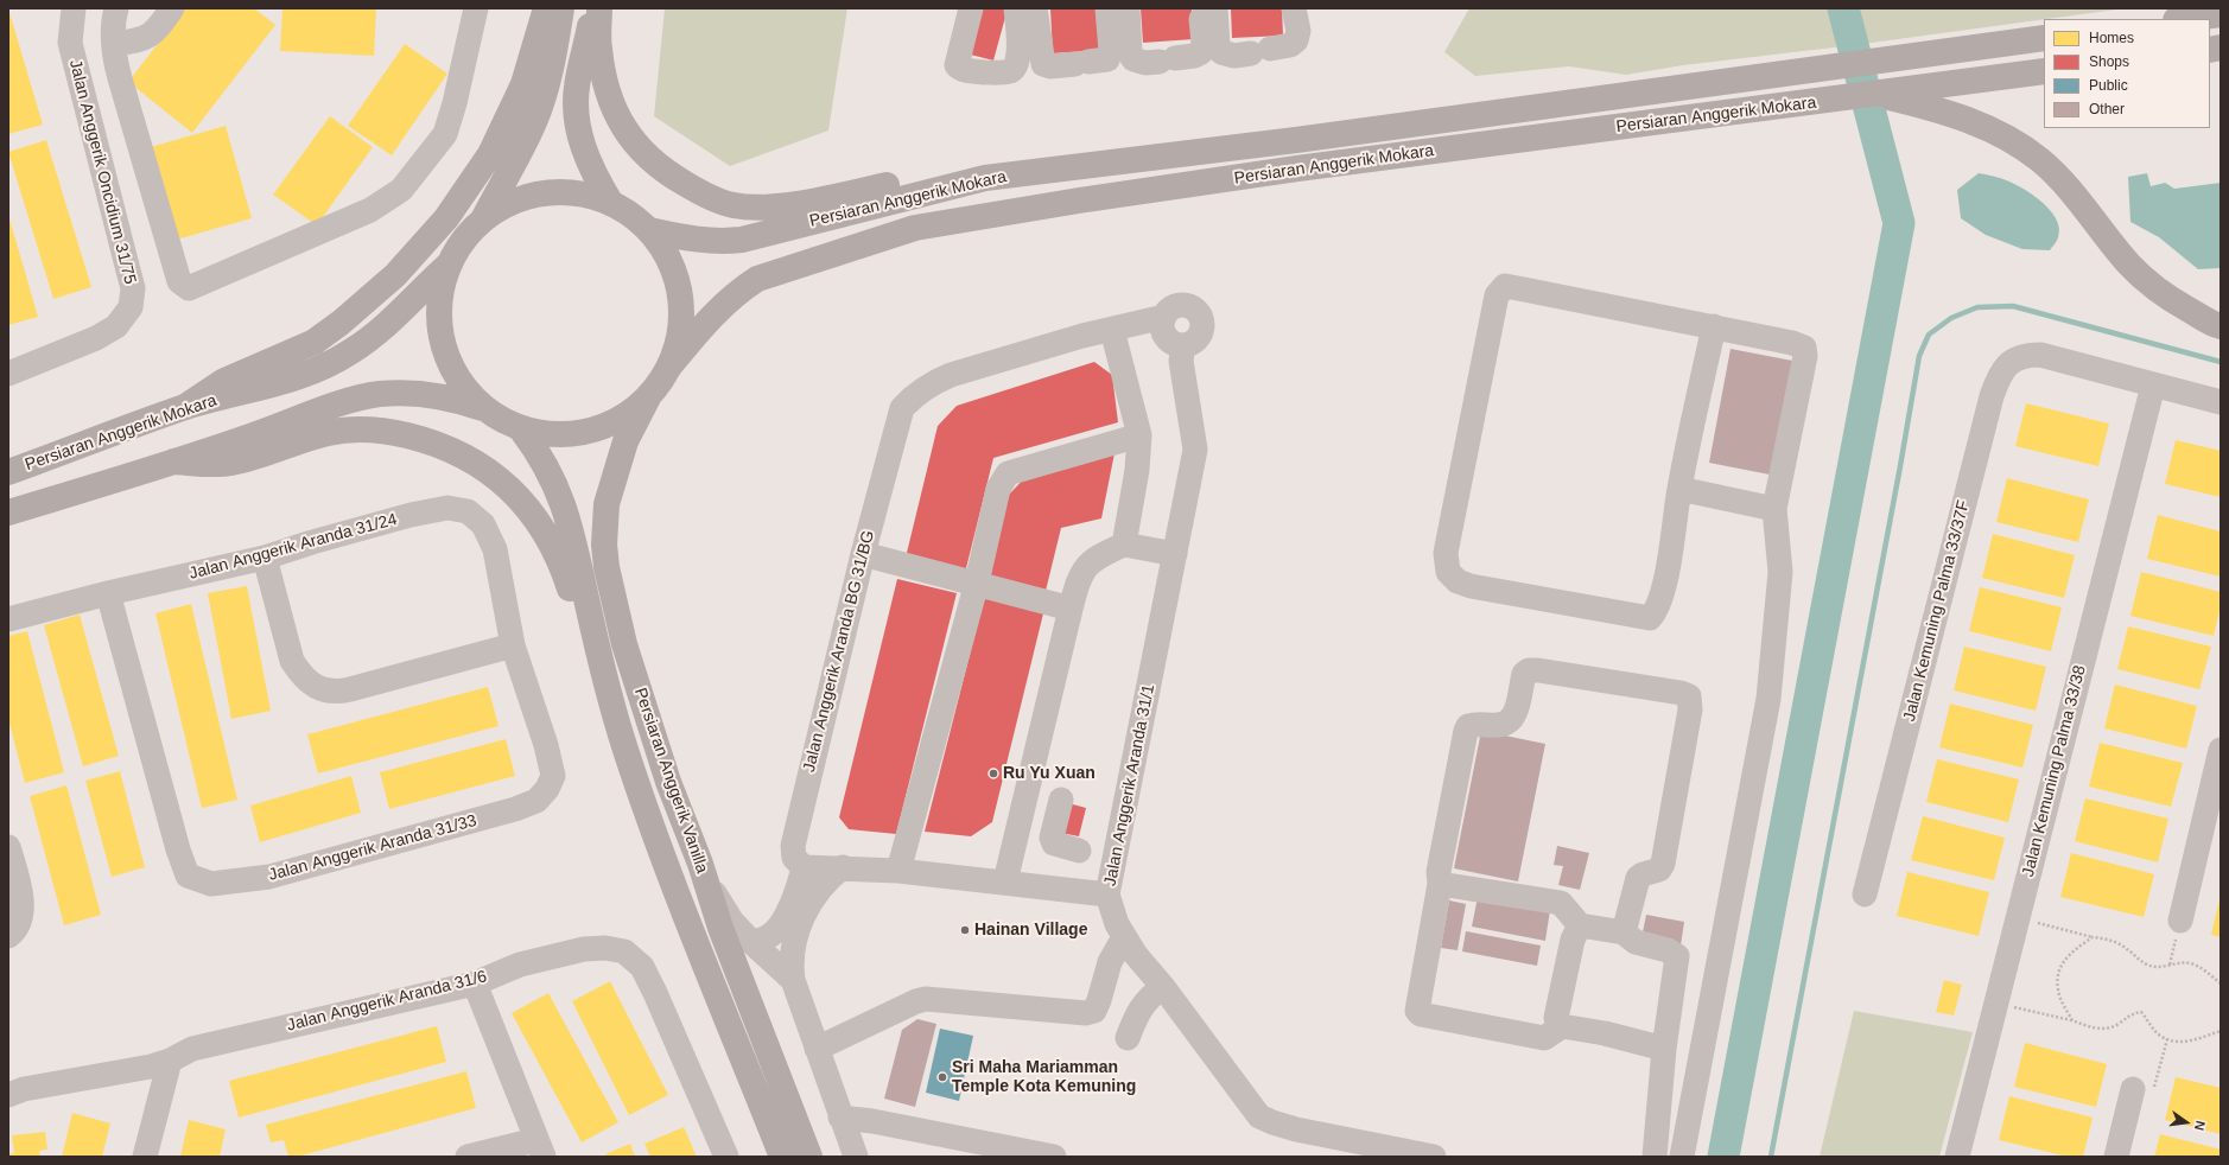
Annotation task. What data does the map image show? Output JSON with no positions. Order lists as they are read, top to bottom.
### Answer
{
  "streets": {
    "main road": ["Persiaran Anggerik Mokara", "Persiaran Anggerik Vanilla"],
    "street": [
      "Jalan Anggerik Oncidium 31/75",
      "Jalan Anggerik Aranda 31/24",
      "Jalan Kemuning Palma 33/37F",
      "Jalan Anggerik Aranda BG 31/BG",
      "Jalan Kemuning Palma 33/38",
      "Jalan Anggerik Aranda 31/1",
      "Jalan Anggerik Aranda 31/33",
      "Jalan Anggerik Aranda 31/6"
    ]
  },
  "crossings": [
    ["Jalan Anggerik Aranda 31/24", "Jalan Anggerik Aranda 31/33"],
    ["Jalan Kemuning Palma 33/37F", "Jalan Kemuning Palma 33/38"],
    ["Jalan Anggerik Aranda BG 31/BG", "Jalan Anggerik Aranda 31/1"]
  ],
  "places": ["Ru Yu Xuan", "Hainan Village", "Sri Maha Mariamman Temple Kota Kemuning"],
  "legend": [
    "Homes",
    "Shops",
    "Public",
    "Other"
  ],
  "north": "right"
}
